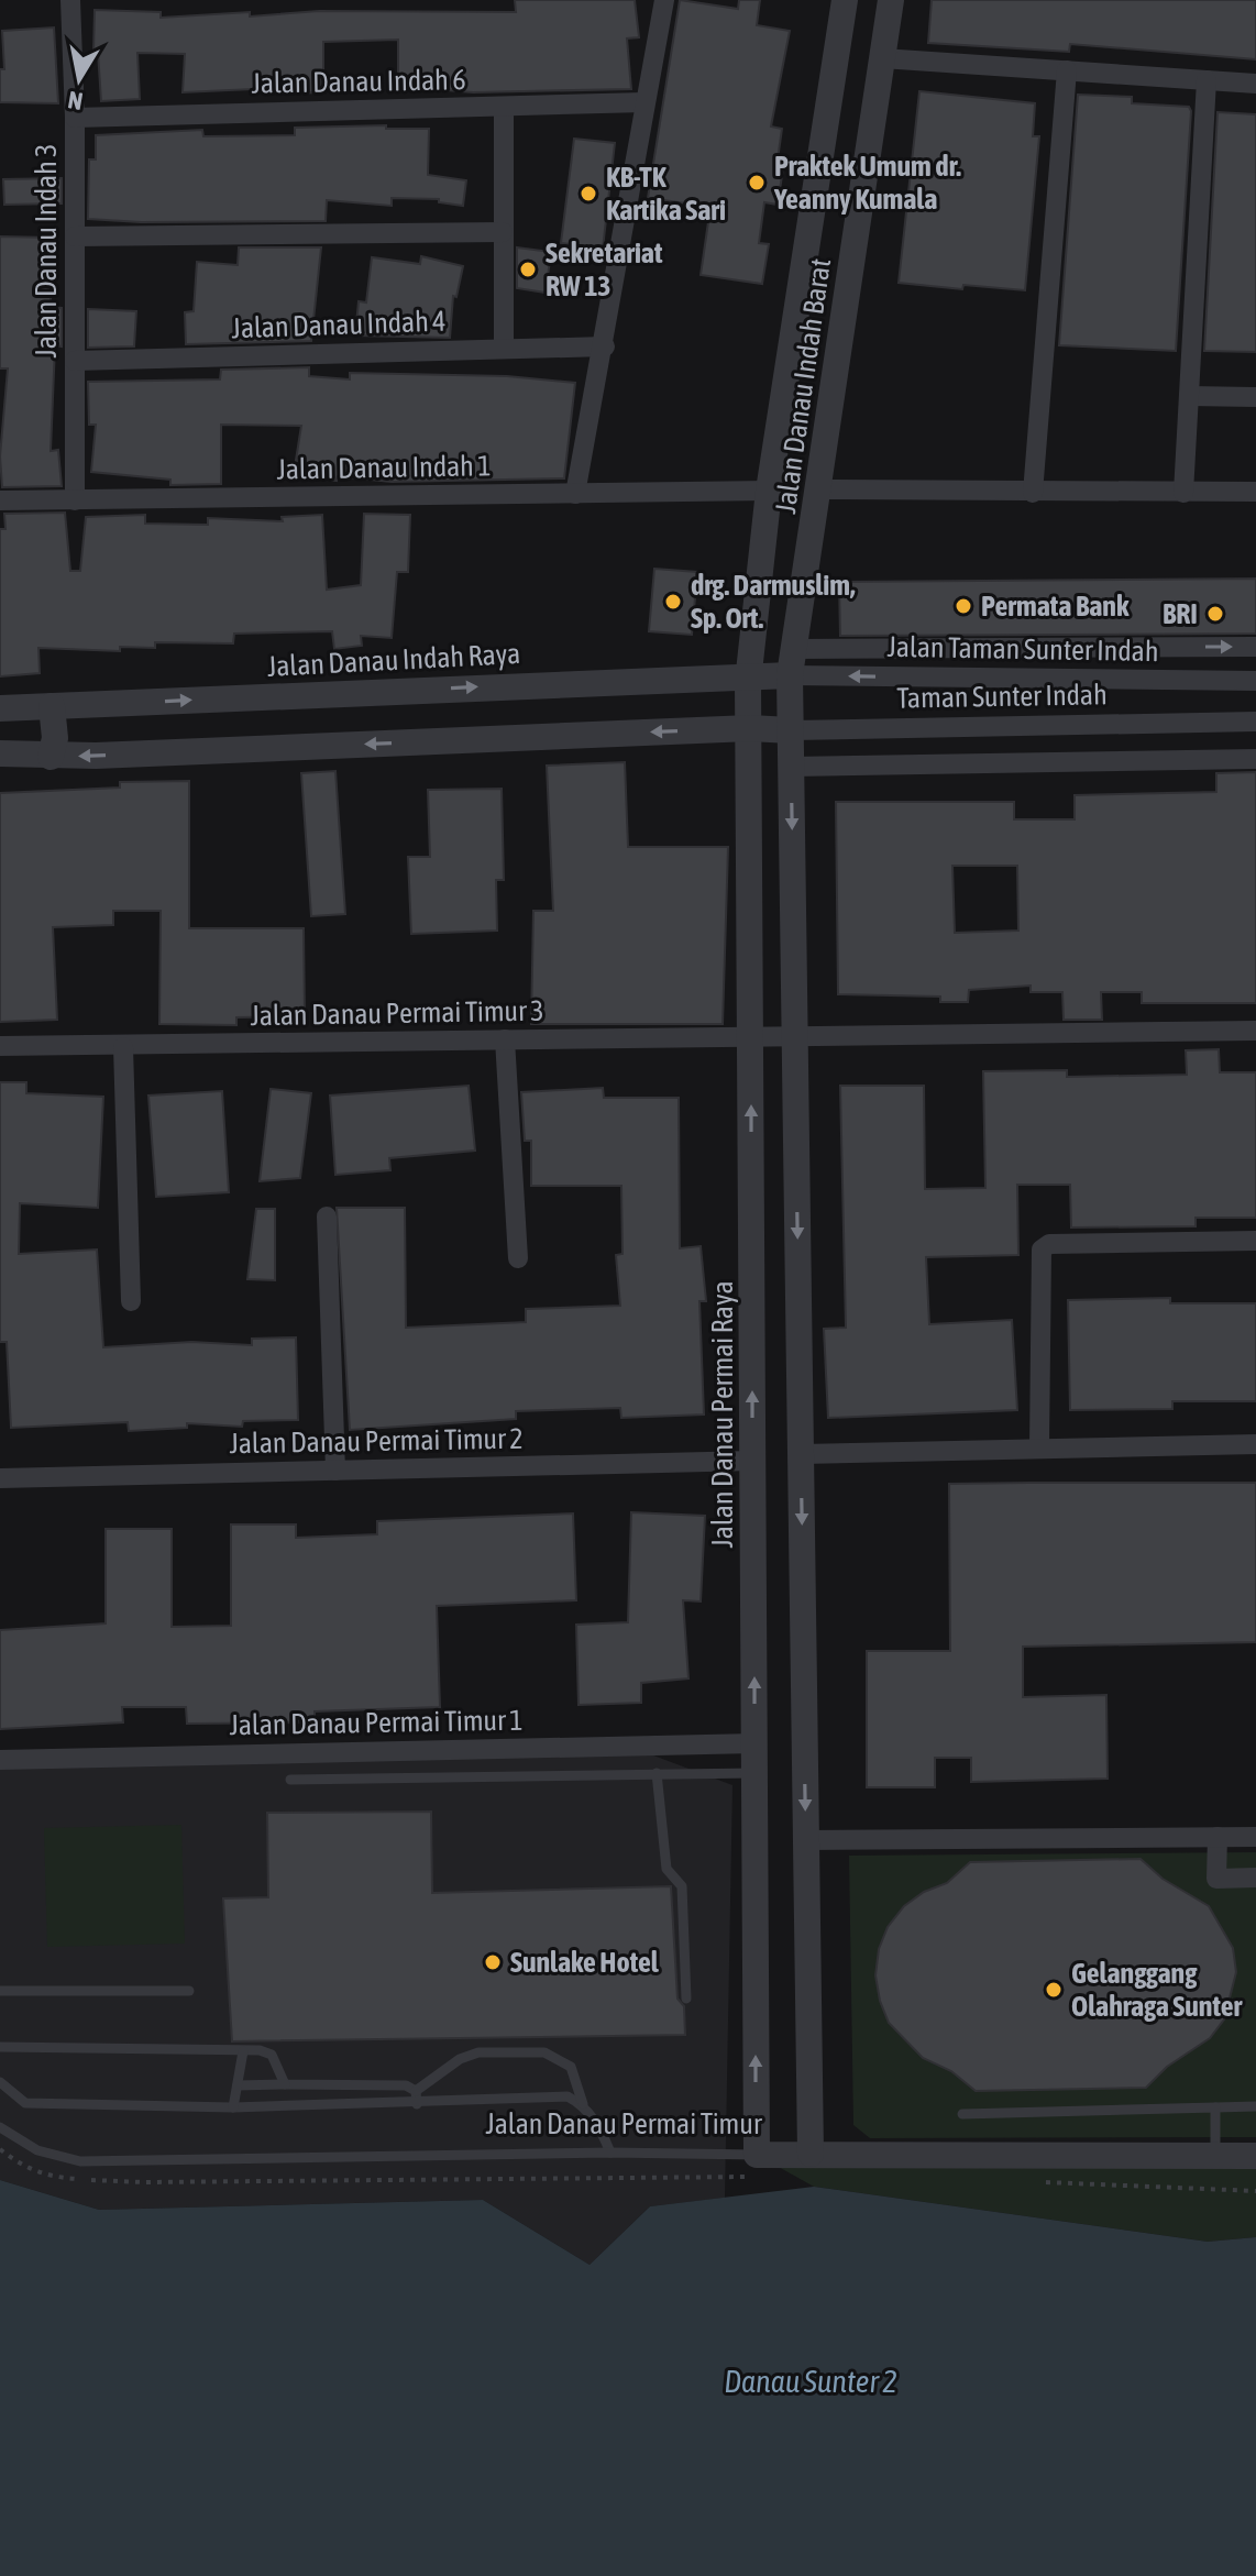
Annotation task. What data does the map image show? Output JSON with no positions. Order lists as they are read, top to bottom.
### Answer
{
  "streets": {
    "street": [
      "Jalan Danau Indah 6",
      "Jalan Danau Indah 3",
      "Jalan Danau Indah 4",
      "Jalan Danau Indah Barat",
      "Jalan Danau Indah 1",
      "Jalan Taman Sunter Indah",
      "Jalan Danau Indah Raya",
      "Taman Sunter Indah",
      "Jalan Danau Permai Timur 3",
      "Jalan Danau Permai Raya",
      "Jalan Danau Permai Timur 2",
      "Jalan Danau Permai Timur 1",
      "Jalan Danau Permai Timur"
    ]
  },
  "crossings": [
    ["Jalan Danau Indah 6", "Jalan Danau Indah 3"],
    ["Jalan Danau Indah 3", "Jalan Danau Indah 4"],
    ["Jalan Danau Indah 3", "Jalan Danau Indah 1"],
    ["Jalan Danau Indah Barat", "Jalan Danau Indah 1"],
    ["Jalan Danau Indah Barat", "Jalan Taman Sunter Indah"],
    ["Jalan Danau Indah Barat", "Jalan Danau Indah Raya"],
    ["Jalan Danau Indah Barat", "Taman Sunter Indah"],
    ["Jalan Danau Indah Barat", "Jalan Danau Permai Raya"],
    ["Jalan Taman Sunter Indah", "Jalan Danau Indah Raya"],
    ["Jalan Danau Indah Raya", "Jalan Danau Permai Raya"],
    ["Taman Sunter Indah", "Jalan Danau Permai Raya"],
    ["Jalan Danau Permai Timur 3", "Jalan Danau Permai Raya"],
    ["Jalan Danau Permai Raya", "Jalan Danau Permai Timur 2"],
    ["Jalan Danau Permai Raya", "Jalan Danau Permai Timur 1"],
    ["Jalan Danau Permai Raya", "Jalan Danau Permai Timur"]
  ],
  "water": ["Danau Sunter 2"],
  "places": [
    "Praktek Umum dr. Yeanny Kumala",
    "KB-TK Kartika Sari",
    "Sekretariat RW 13",
    "drg. Darmuslim, Sp. Ort.",
    "Permata Bank",
    "BRI",
    "Sunlake Hotel",
    "Gelanggang Olahraga Sunter"
  ],
  "north": "bottom"
}
